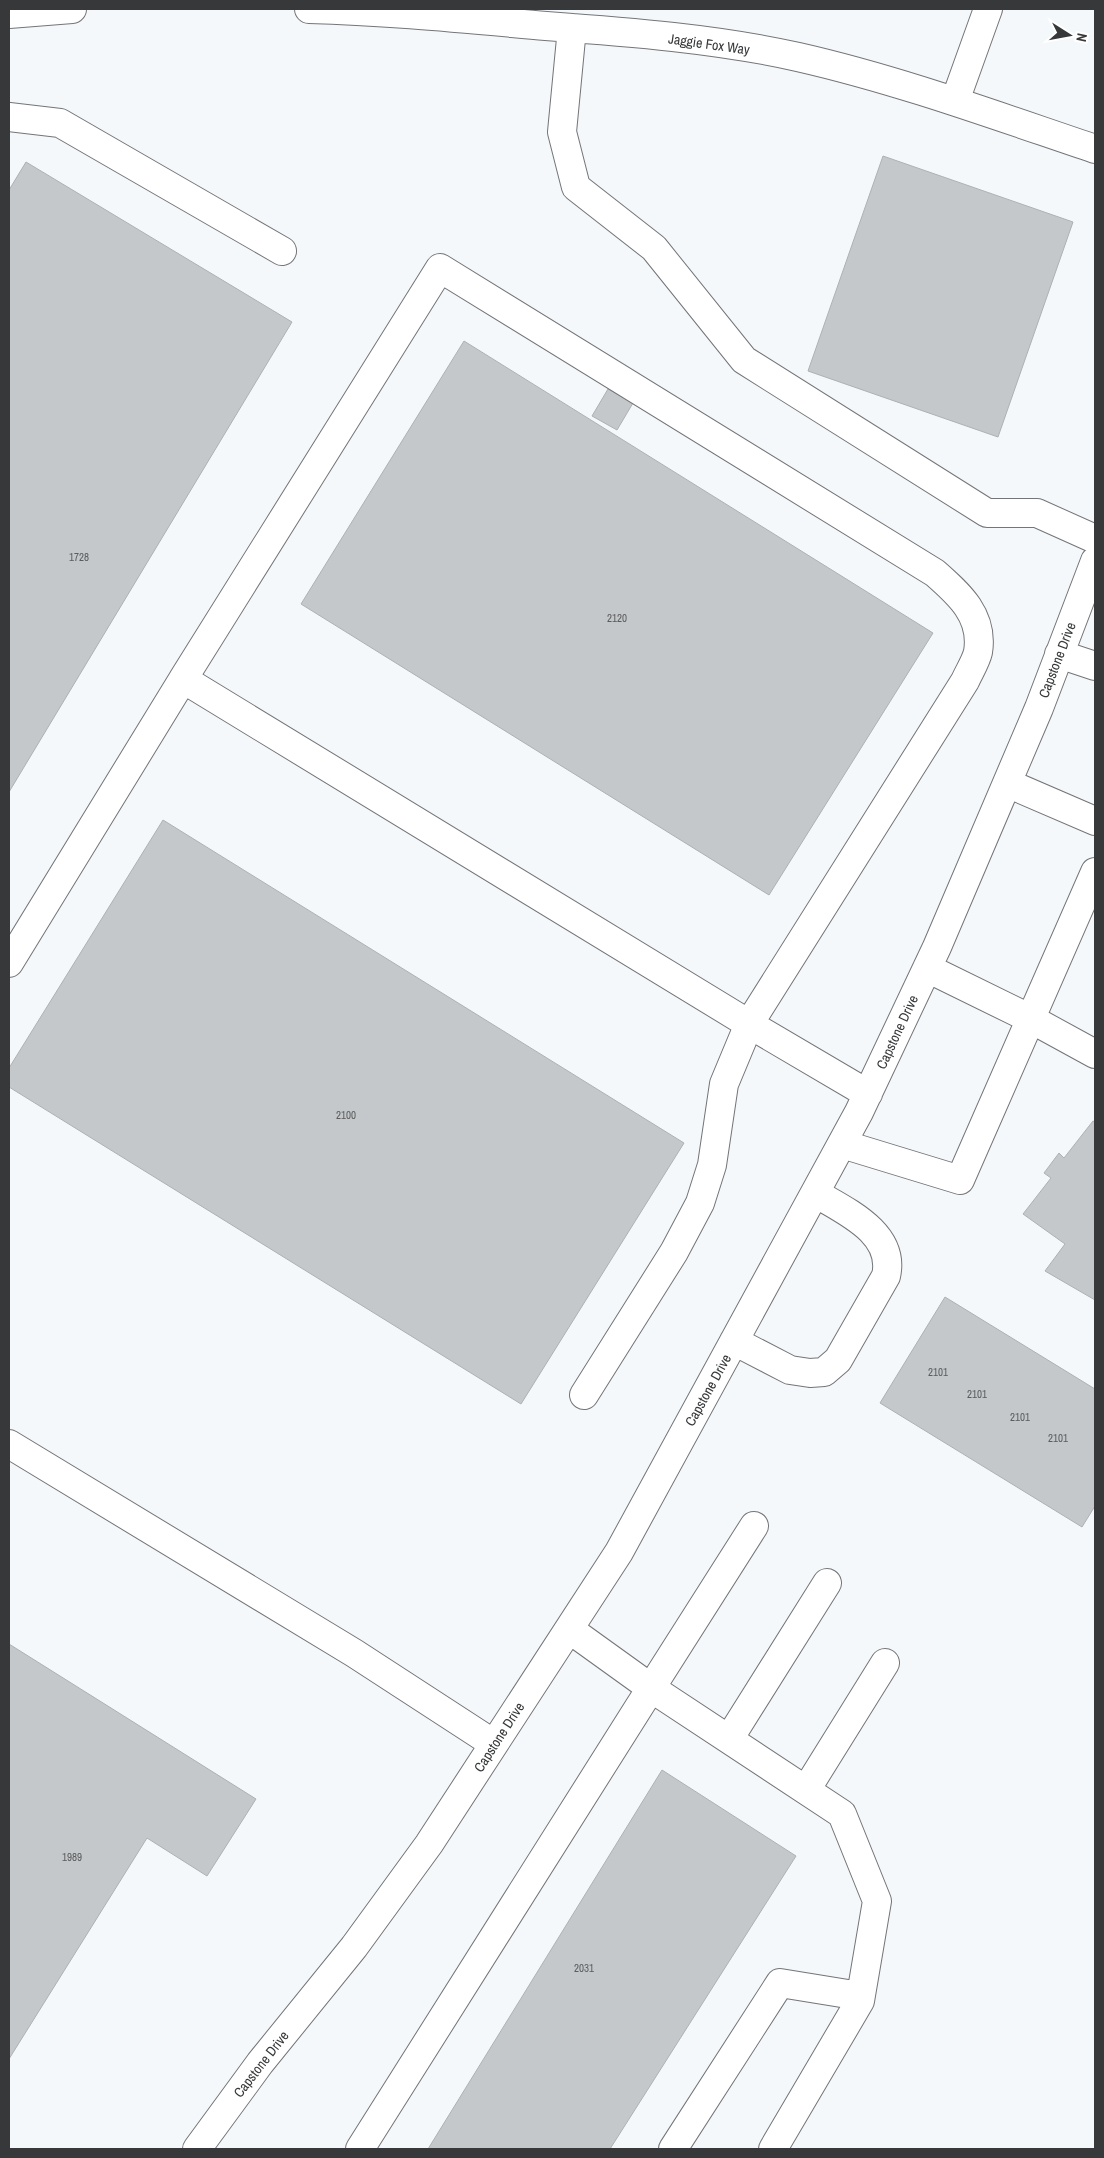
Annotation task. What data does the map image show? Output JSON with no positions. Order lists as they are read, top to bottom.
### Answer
{
  "streets": {
    "street": ["Jaggie Fox Way", "Capstone Drive"]
  },
  "house_numbers": [
    "1728",
    "2120",
    "2100",
    "2101",
    "2101",
    "2101",
    "2101",
    "1989",
    "2031"
  ],
  "north": "right"
}
